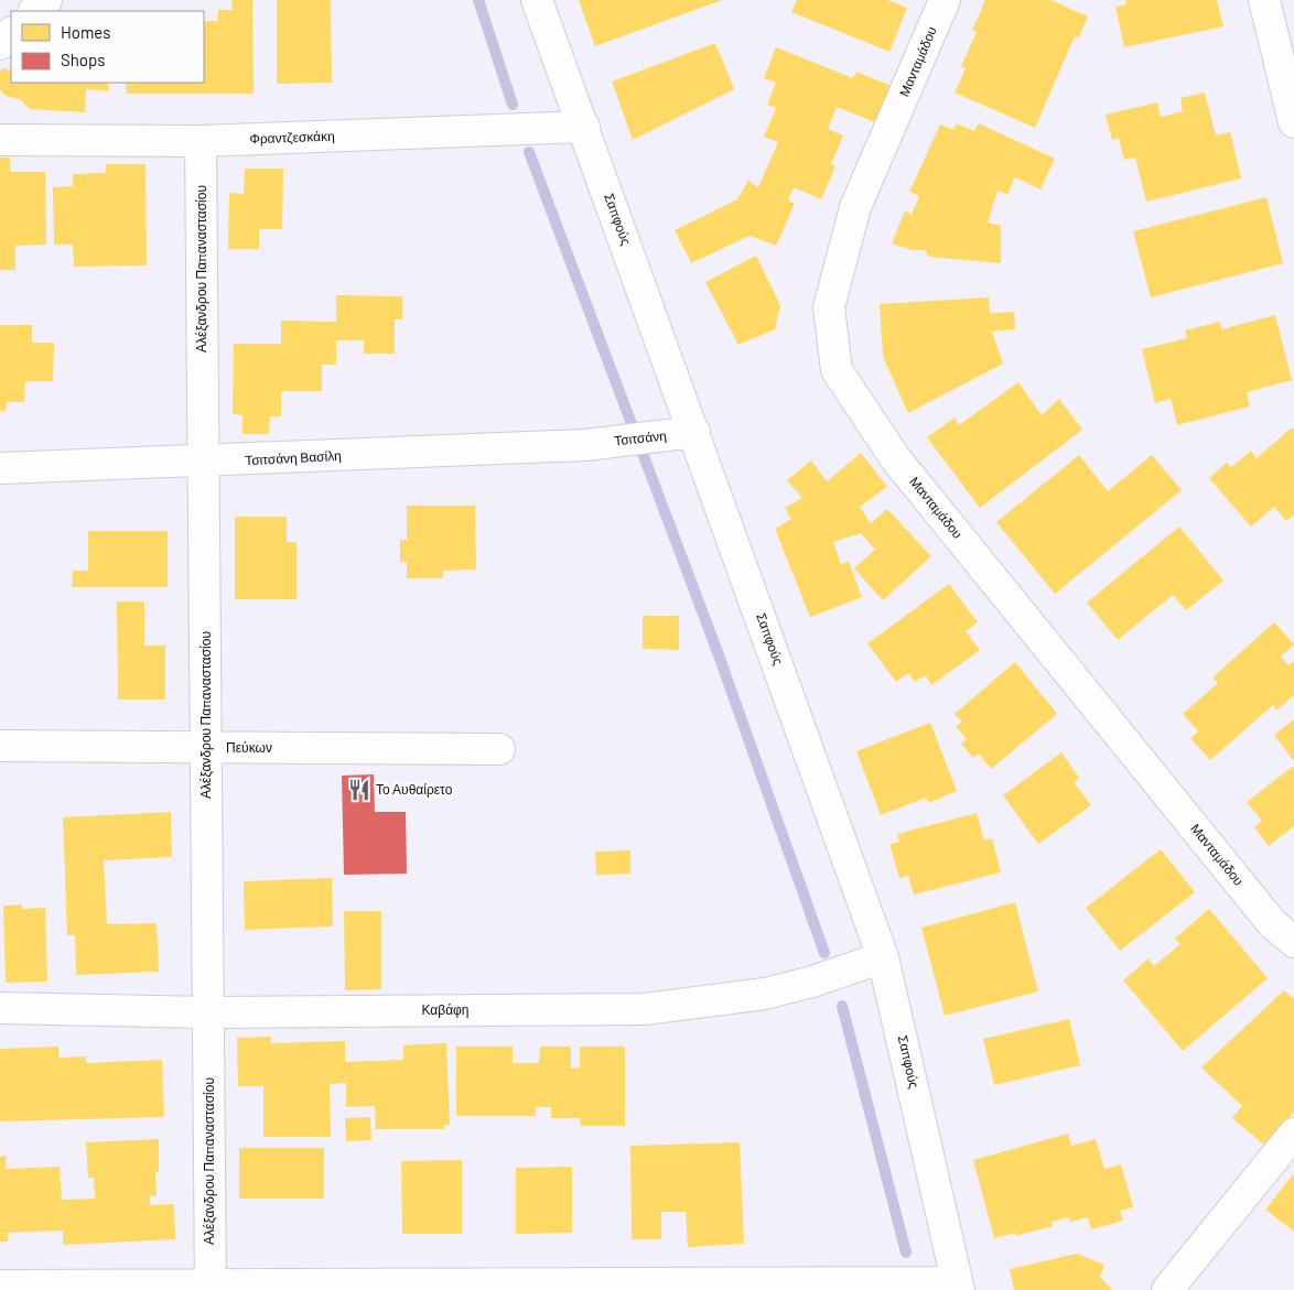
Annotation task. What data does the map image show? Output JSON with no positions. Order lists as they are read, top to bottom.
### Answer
{
  "streets": {
    "street": [
      "Μανταμάδου",
      "Φραντζεσκάκη",
      "Σαπφούς",
      "Αλέξανδρου Παπαναστασίου",
      "Τσιτσάνη",
      "Τσιτσάνη Βασίλη",
      "Πεύκων",
      "Καβάφη"
    ]
  },
  "crossings": [
    ["Φραντζεσκάκη", "Σαπφούς"],
    ["Φραντζεσκάκη", "Αλέξανδρου Παπαναστασίου"],
    ["Σαπφούς", "Τσιτσάνη"],
    ["Σαπφούς", "Καβάφη"],
    ["Αλέξανδρου Παπαναστασίου", "Τσιτσάνη Βασίλη"],
    ["Αλέξανδρου Παπαναστασίου", "Πεύκων"],
    ["Αλέξανδρου Παπαναστασίου", "Καβάφη"],
    ["Τσιτσάνη", "Τσιτσάνη Βασίλη"]
  ],
  "places": {
    "restaurant": ["Το Αυθαίρετο"]
  },
  "legend": ["Homes", "Shops"]
}
